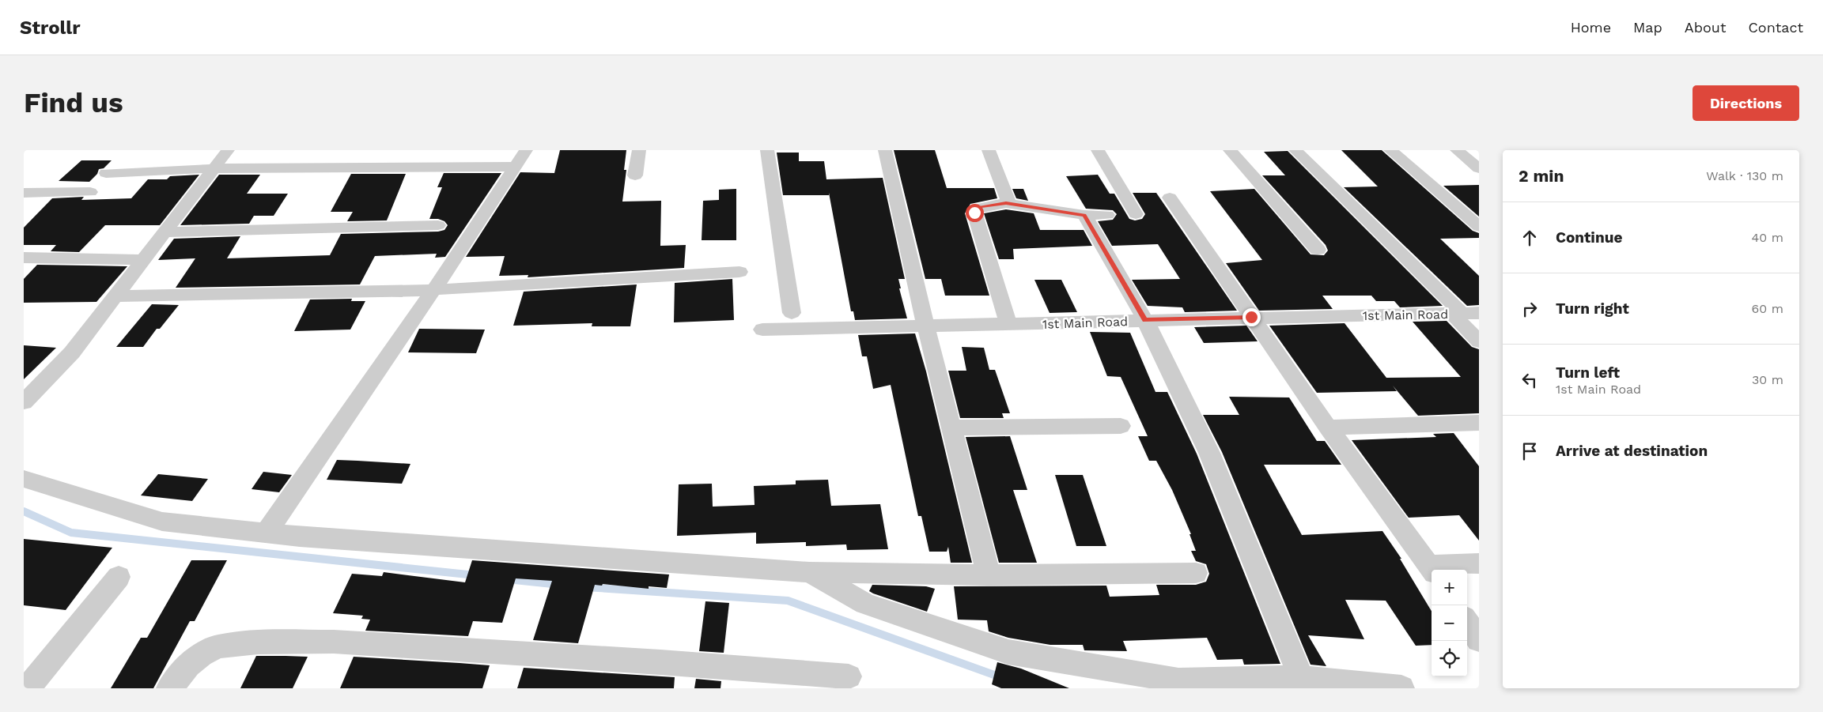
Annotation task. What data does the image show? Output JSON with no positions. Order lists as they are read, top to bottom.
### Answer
{
  "streets": {
    "street": ["1st Main Road"]
  },
  "page": {
    "header": "Strollr",
    "nav": [
      "Home",
      "Map",
      "About",
      "Contact"
    ],
    "buttons": "Directions",
    "title": "Find us",
    "heading": ["2 min", "Walk · 130 m"],
    "list": [
      ["Continue", "40 m"],
      ["Turn right", "60 m"],
      ["Turn left", "1st Main Road", "30 m"],
      "Arrive at destination"
    ],
    "map_buttons": ["+", "−"]
  }
}
